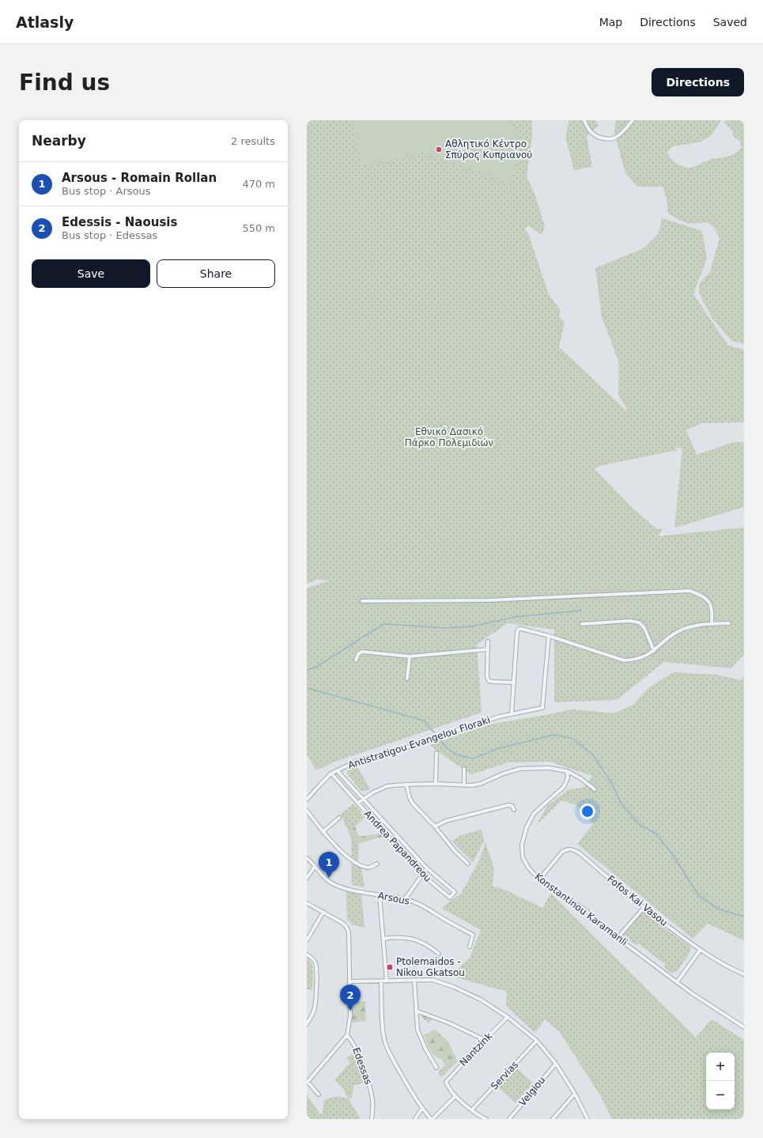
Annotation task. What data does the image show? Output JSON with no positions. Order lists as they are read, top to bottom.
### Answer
{
  "streets": {
    "street": [
      "Antistratigou Evangelou Floraki",
      "Andrea Papandreou",
      "Arsous",
      "Fofos Kai Vasou",
      "Konstantinou Karamanli",
      "Nantzink",
      "Edessas",
      "Servias",
      "Velgiou"
    ]
  },
  "crossings": [
    ["Antistratigou Evangelou Floraki", "Andrea Papandreou"],
    ["Fofos Kai Vasou", "Konstantinou Karamanli"]
  ],
  "parks": ["Εθνικό Δασικό Πάρκο Πολεμιδιών"],
  "places": {
    "other": ["Αθλητικό Κέντρο Σπύρος Κυπριανού"],
    "transit": ["Ptolemaidos - Nikou Gkatsou"]
  },
  "page": {
    "header": "Atlasly",
    "nav": ["Map", "Directions", "Saved"],
    "buttons": [
      "Directions",
      ["Save", "Share"]
    ],
    "title": "Find us",
    "heading": ["Nearby", "2 results"],
    "list": [
      {
        "mark": "1",
        "name": "Arsous - Romain Rollan",
        "note": "Bus stop · Arsous",
        "value": "470 m"
      },
      {
        "mark": "2",
        "name": "Edessis - Naousis",
        "note": "Bus stop · Edessas",
        "value": "550 m"
      }
    ],
    "pins": ["1", "2"],
    "map_buttons": ["+", "−"]
  }
}
